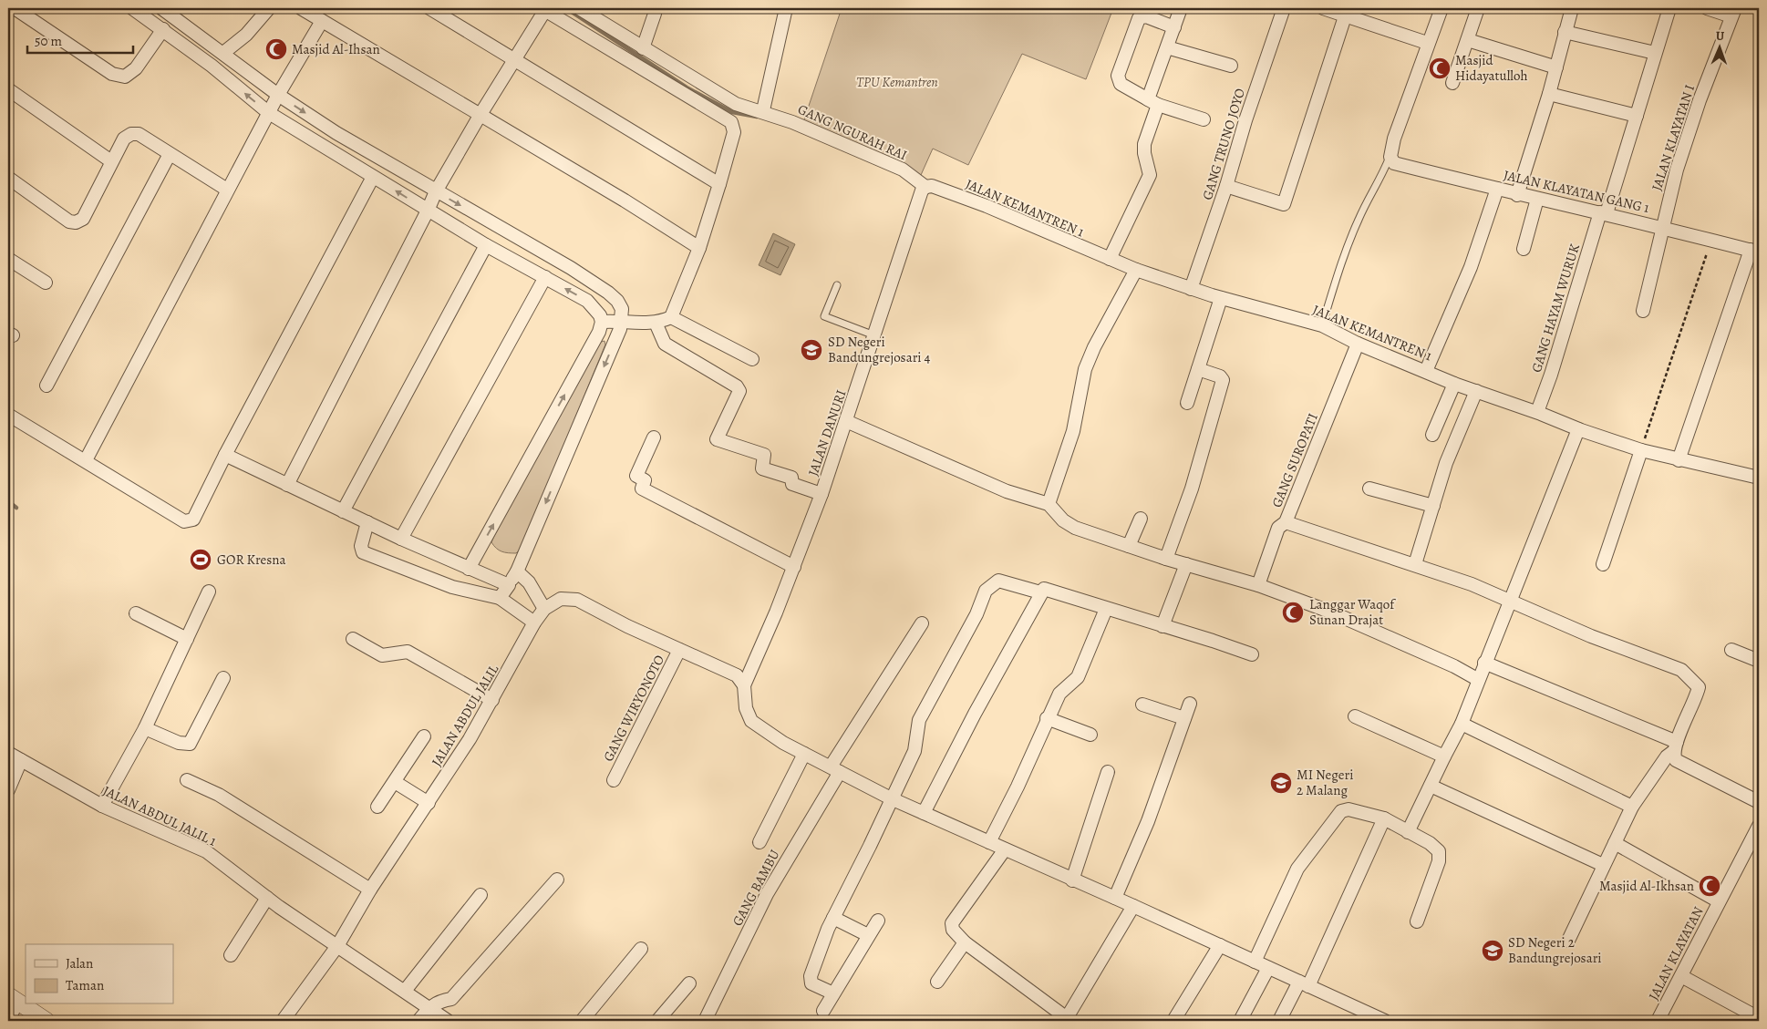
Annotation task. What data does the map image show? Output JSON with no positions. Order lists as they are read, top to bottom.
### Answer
{
  "streets": {
    "street": [
      "GANG NGURAH RAI",
      "JALAN KLAYATAN I",
      "GANG TRUNO JOYO",
      "JALAN KLAYATAN GANG 1",
      "JALAN KEMANTREN 1",
      "GANG HAYAM WURUK",
      "JALAN DANURI",
      "GANG SUROPATI",
      "GANG WIRYONOTO",
      "JALAN ABDUL JALIL",
      "JALAN ABDUL JALIL 1",
      "GANG BAMBU",
      "JALAN KLAYATAN"
    ]
  },
  "crossings": [
    ["GANG NGURAH RAI", "JALAN KEMANTREN 1"],
    ["GANG NGURAH RAI", "JALAN DANURI"],
    ["JALAN KLAYATAN I", "JALAN KLAYATAN GANG 1"],
    ["GANG TRUNO JOYO", "JALAN KEMANTREN 1"],
    ["JALAN KLAYATAN GANG 1", "GANG HAYAM WURUK"],
    ["JALAN KEMANTREN 1", "GANG HAYAM WURUK"],
    ["JALAN KEMANTREN 1", "JALAN DANURI"],
    ["JALAN KEMANTREN 1", "GANG SUROPATI"],
    ["JALAN DANURI", "JALAN ABDUL JALIL"],
    ["GANG WIRYONOTO", "JALAN ABDUL JALIL"],
    ["JALAN ABDUL JALIL", "JALAN ABDUL JALIL 1"]
  ],
  "parks": ["TPU Kemantren"],
  "places": {
    "mosque": [
      "Masjid Al-Ihsan",
      "Masjid Hidayatulloh",
      "Langgar Waqof Sunan Drajat",
      "Masjid Al-Ikhsan"
    ],
    "school or university": ["SD Negeri Bandungrejosari 4", "MI Negeri 2 Malang", "SD Negeri 2 Bandungrejosari"],
    "sports": ["GOR Kresna"]
  },
  "legend": ["Jalan", "Taman"],
  "scale_bar": "50 m",
  "north": "top"
}
